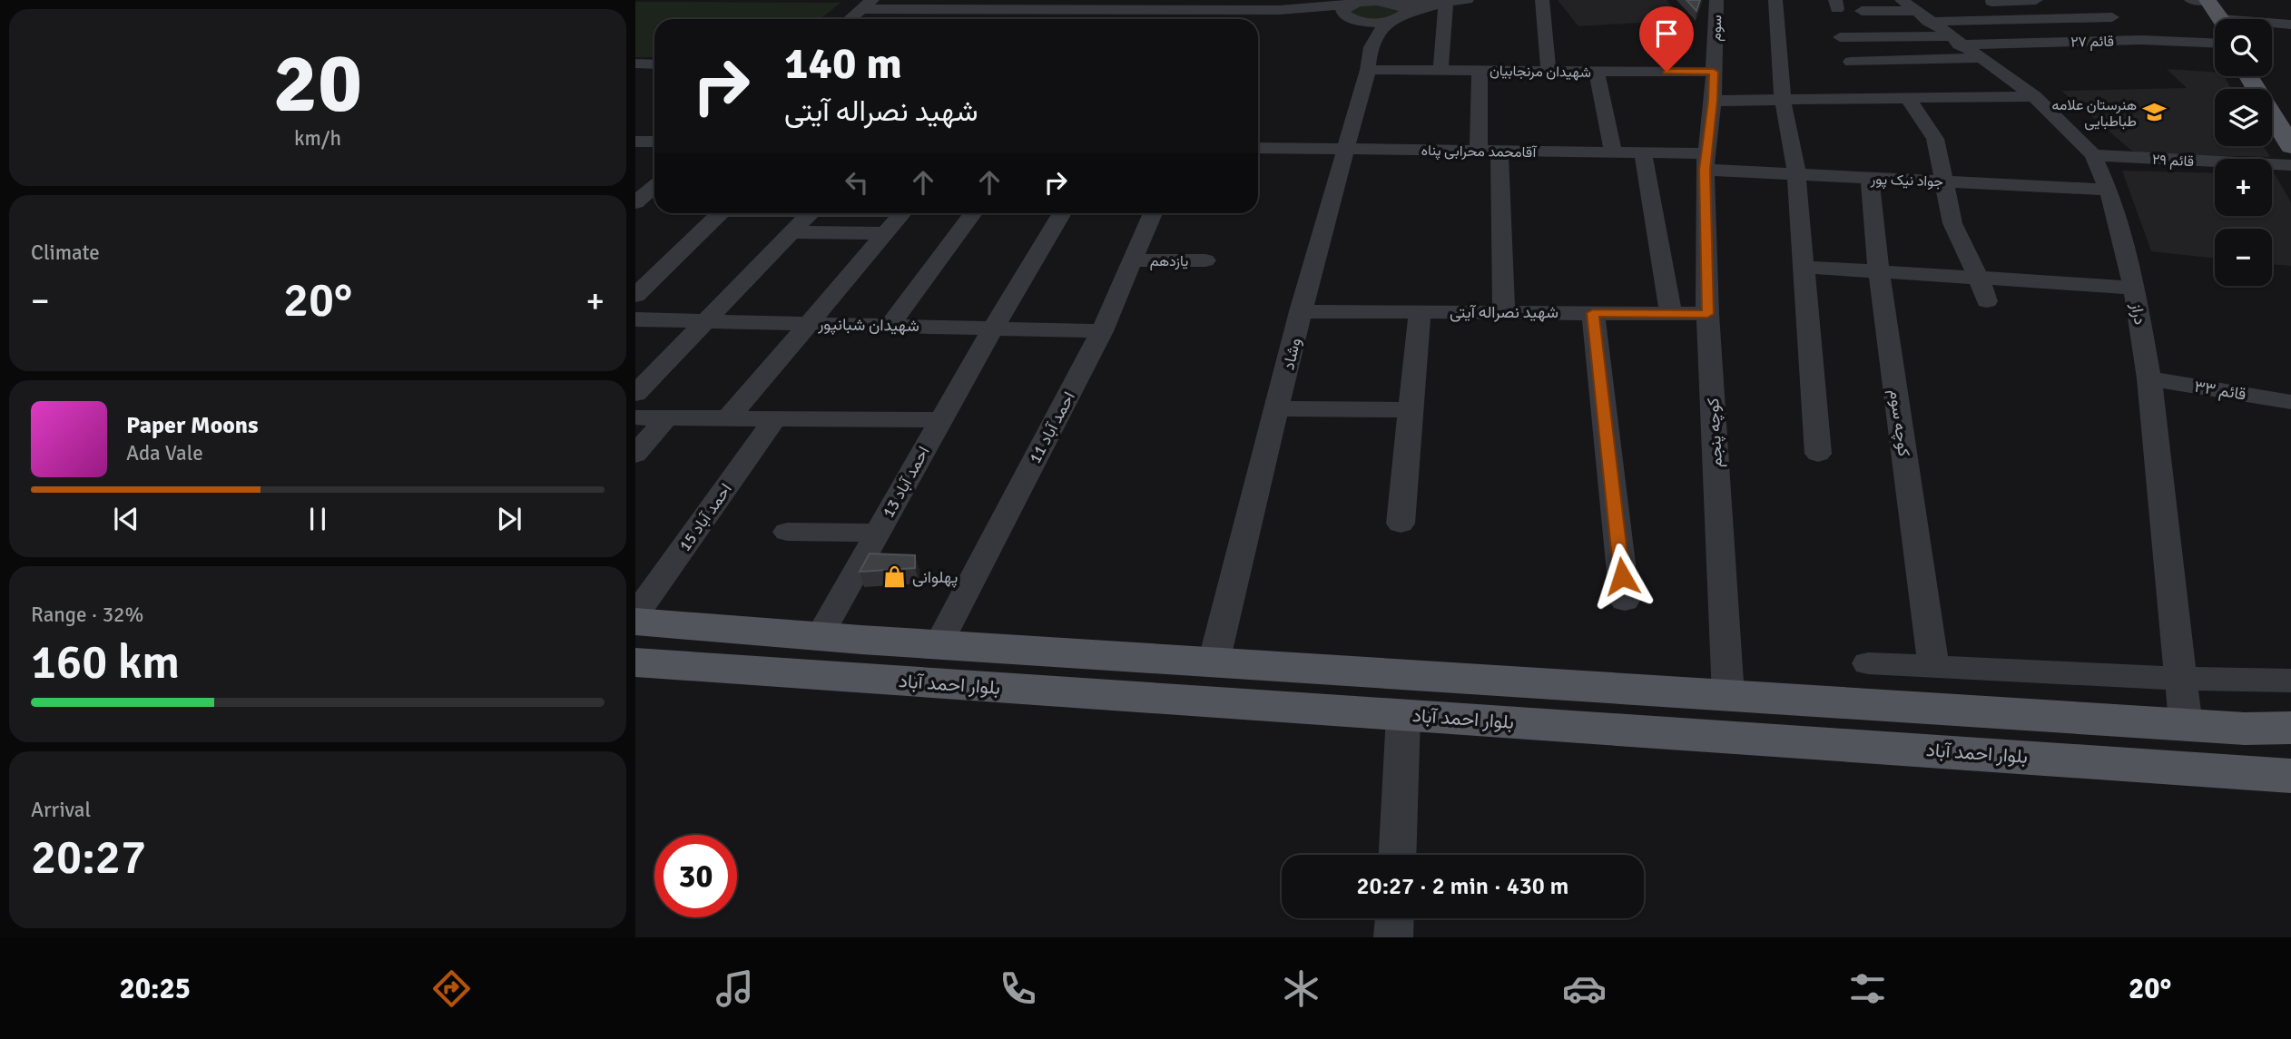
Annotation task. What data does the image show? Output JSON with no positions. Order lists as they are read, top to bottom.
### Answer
{
  "streets": {
    "main road": ["بلوار احمد آباد"],
    "street": [
      "سوم",
      "قائم ۲۷",
      "شهیدان مرنجابیان",
      "آقامحمد محرابی پناه",
      "قائم ۲۹",
      "جواد نیک پور",
      "یازدهم",
      "شهید نصراله آیتی",
      "دراز",
      "شهیدان شبانپور",
      "وشاد",
      "قائم ۳۳",
      "کوچه سوم",
      "احمد آباد 11",
      "کوچه پنجم",
      "احمد آباد 13",
      "احمد آباد 15"
    ]
  },
  "crossings": [
    ["سوم", "شهیدان مرنجابیان"],
    ["سوم", "آقامحمد محرابی پناه"],
    ["سوم", "جواد نیک پور"],
    ["سوم", "کوچه پنجم"],
    ["قائم ۲۷", "دراز"],
    ["شهیدان مرنجابیان", "وشاد"],
    ["آقامحمد محرابی پناه", "جواد نیک پور"],
    ["آقامحمد محرابی پناه", "وشاد"],
    ["آقامحمد محرابی پناه", "کوچه پنجم"],
    ["قائم ۲۹", "دراز"],
    ["جواد نیک پور", "دراز"],
    ["جواد نیک پور", "کوچه سوم"],
    ["جواد نیک پور", "کوچه پنجم"],
    ["یازدهم", "احمد آباد 11"],
    ["شهید نصراله آیتی", "وشاد"],
    ["شهید نصراله آیتی", "کوچه پنجم"],
    ["دراز", "قائم ۳۳"],
    ["شهیدان شبانپور", "احمد آباد 11"],
    ["شهیدان شبانپور", "احمد آباد 13"]
  ],
  "places": {
    "school or university": ["هنرستان علامه طباطبایی"],
    "shop": ["پهلوانی"]
  },
  "page": {
    "tile": [
      ["20", "km/h"],
      "Climate",
      ["Range · 32%", "160 km"],
      ["Arrival", "20:27"]
    ],
    "map_buttons": ["+", "−"],
    "turn": ["140 m", "شهید نصراله آیتی"],
    "heat": ["−", "20°", "+"],
    "song": ["Paper Moons", "Ada Vale"],
    "limit": "30",
    "trip": "20:27 · 2 min · 430 m",
    "tabs": ["20:25", "20°"]
  }
}
